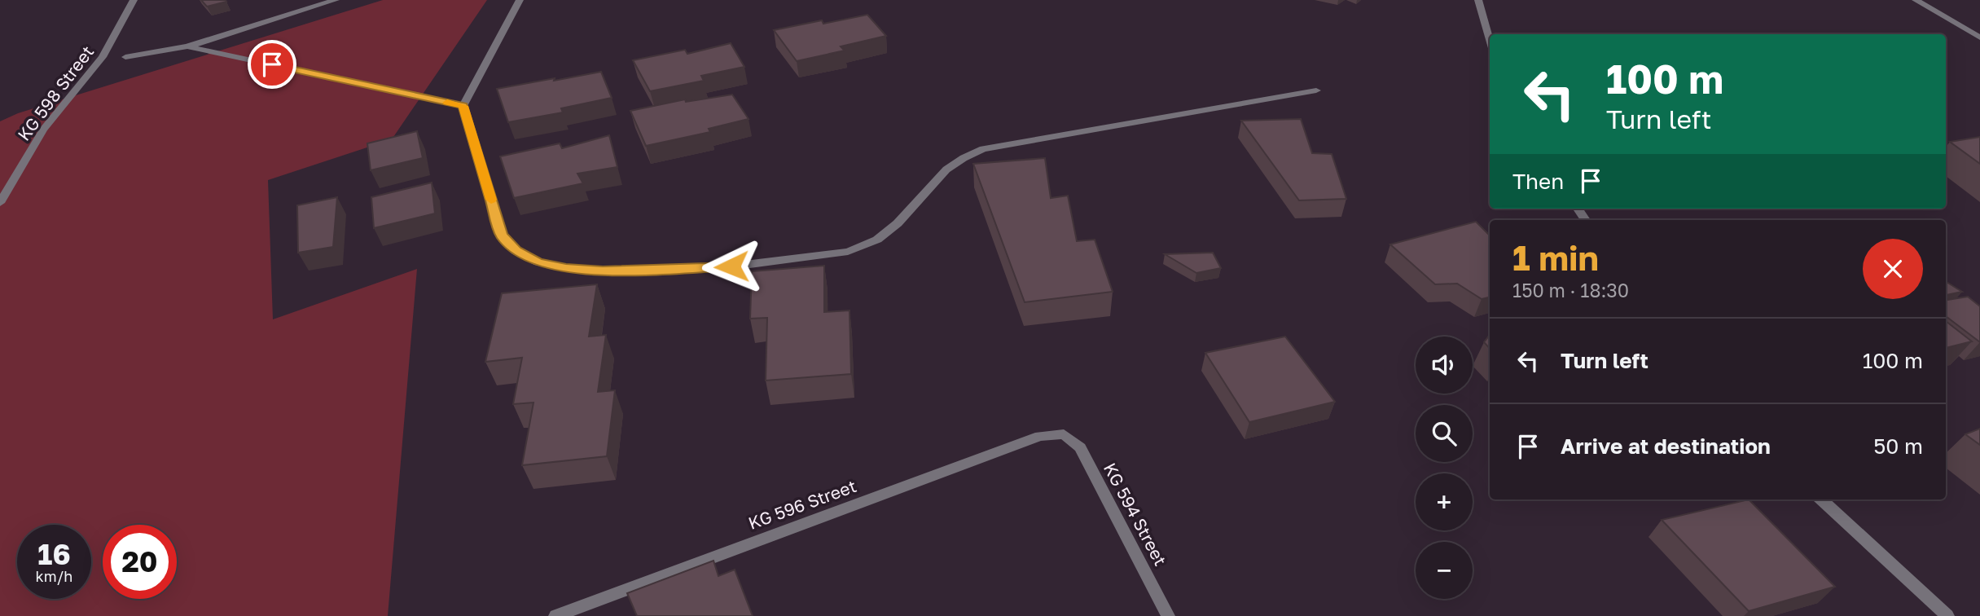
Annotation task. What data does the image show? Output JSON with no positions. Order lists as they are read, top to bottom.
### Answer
{
  "streets": {
    "street": ["KG 598 Street", "KG 596 Street", "KG 594 Street"]
  },
  "crossings": [
    ["KG 596 Street", "KG 594 Street"]
  ],
  "page": {
    "turn": ["100 m", "Turn left"],
    "then": "Then",
    "heading": ["1 min", "150 m · 18:30"],
    "list": [
      {
        "name": "Turn left",
        "value": "100 m"
      },
      {
        "name": "Arrive at destination",
        "value": "50 m"
      }
    ],
    "map_buttons": ["+", "−"],
    "speed": "16 km/h",
    "limit": "20"
  }
}
